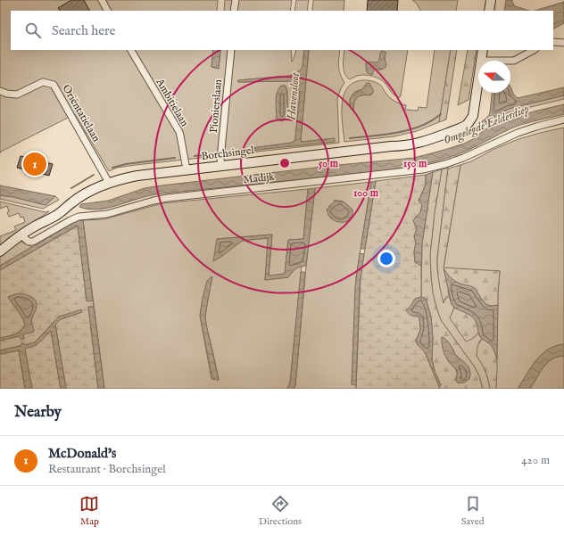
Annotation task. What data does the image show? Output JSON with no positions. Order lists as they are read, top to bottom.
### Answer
{
  "streets": {
    "main road": ["Borchsingel"],
    "street": [
      "Ambitielaan",
      "Pionierslaan",
      "Oriëntatielaan",
      "Madijk"
    ]
  },
  "crossings": [
    ["Ambitielaan", "Borchsingel"],
    ["Pionierslaan", "Borchsingel"],
    ["Oriëntatielaan", "Borchsingel"],
    ["Borchsingel", "Madijk"]
  ],
  "water": ["Havensloot", "Omgelegde Eelderdiep"],
  "north": "left",
  "page": {
    "search": "Search here",
    "pins": "1",
    "heading": "Nearby",
    "list": [
      {
        "mark": "1",
        "name": "McDonald's",
        "note": "Restaurant · Borchsingel",
        "value": "420 m"
      }
    ],
    "nav": ["Map", "Directions", "Saved"]
  },
  "rings": ["50 m", "150 m", "100 m"]
}
